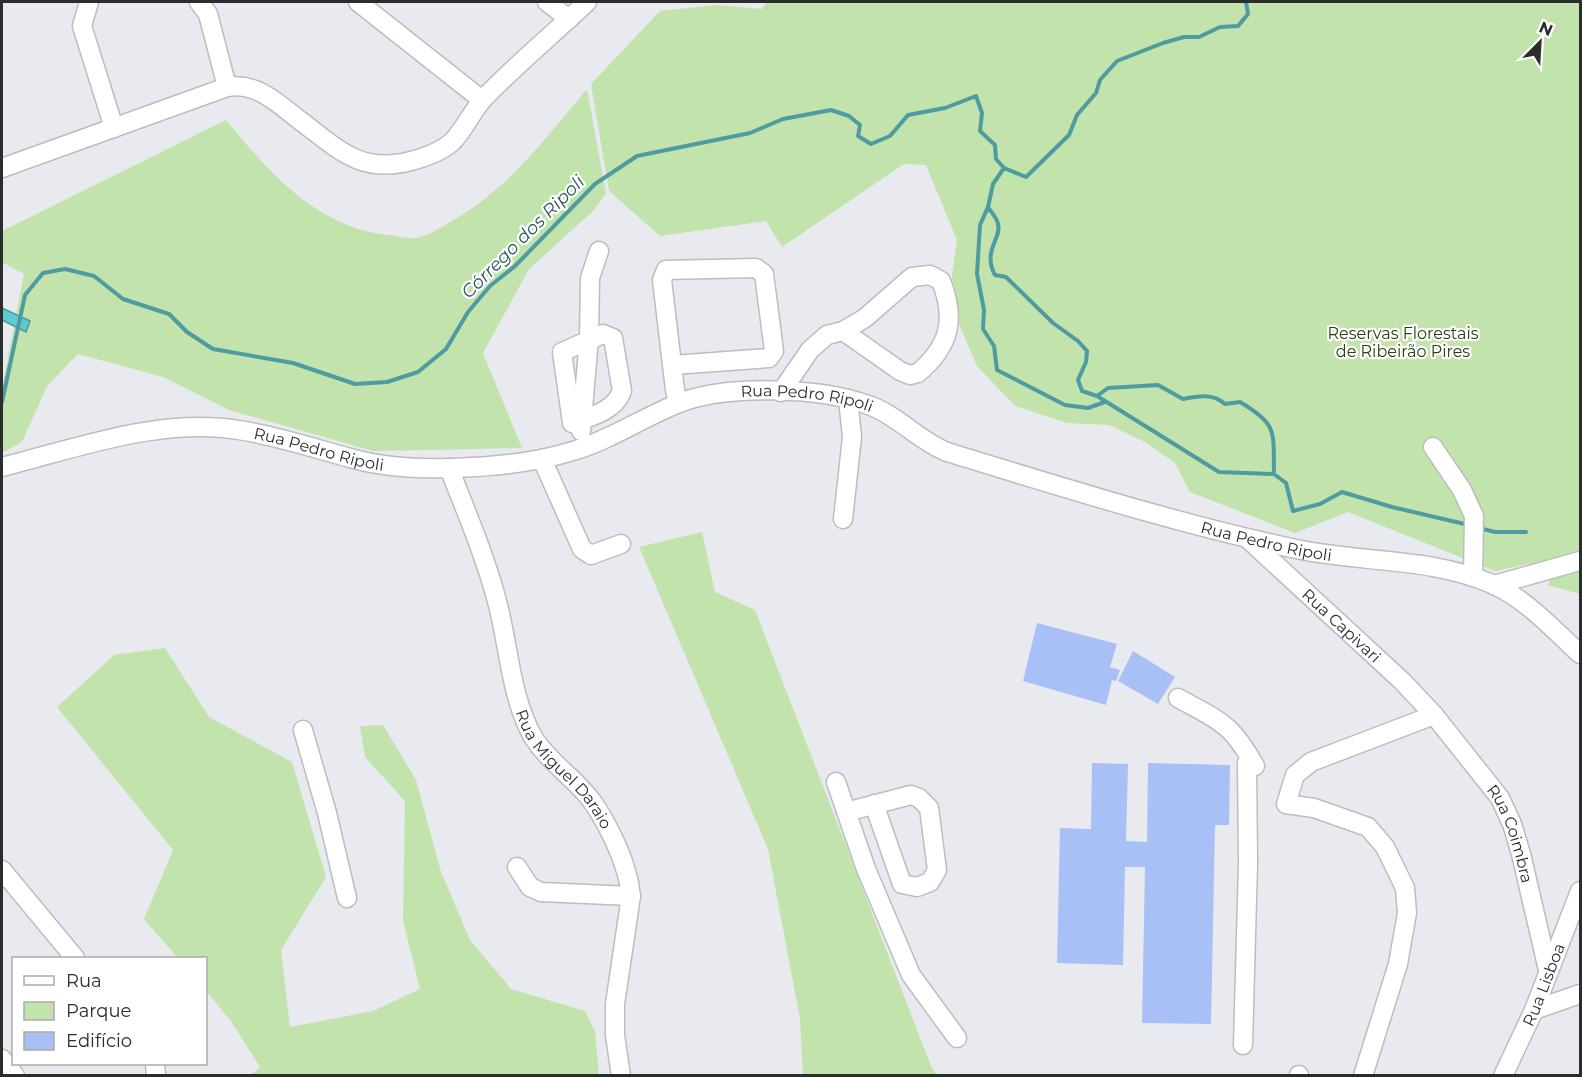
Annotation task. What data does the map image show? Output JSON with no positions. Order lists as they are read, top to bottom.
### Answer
{
  "streets": {
    "street": [
      "Rua Pedro Ripoli",
      "Rua Capivari",
      "Rua Miguel Daraio",
      "Rua Coimbra",
      "Rua Lisboa"
    ]
  },
  "crossings": [
    ["Rua Pedro Ripoli", "Rua Capivari"],
    ["Rua Pedro Ripoli", "Rua Miguel Daraio"],
    ["Rua Capivari", "Rua Coimbra"],
    ["Rua Coimbra", "Rua Lisboa"]
  ],
  "water": ["Córrego dos Ripoli"],
  "parks": ["Reservas Florestais de Ribeirão Pires"],
  "legend": ["Rua", "Parque", "Edifício"],
  "north": "top right"
}
